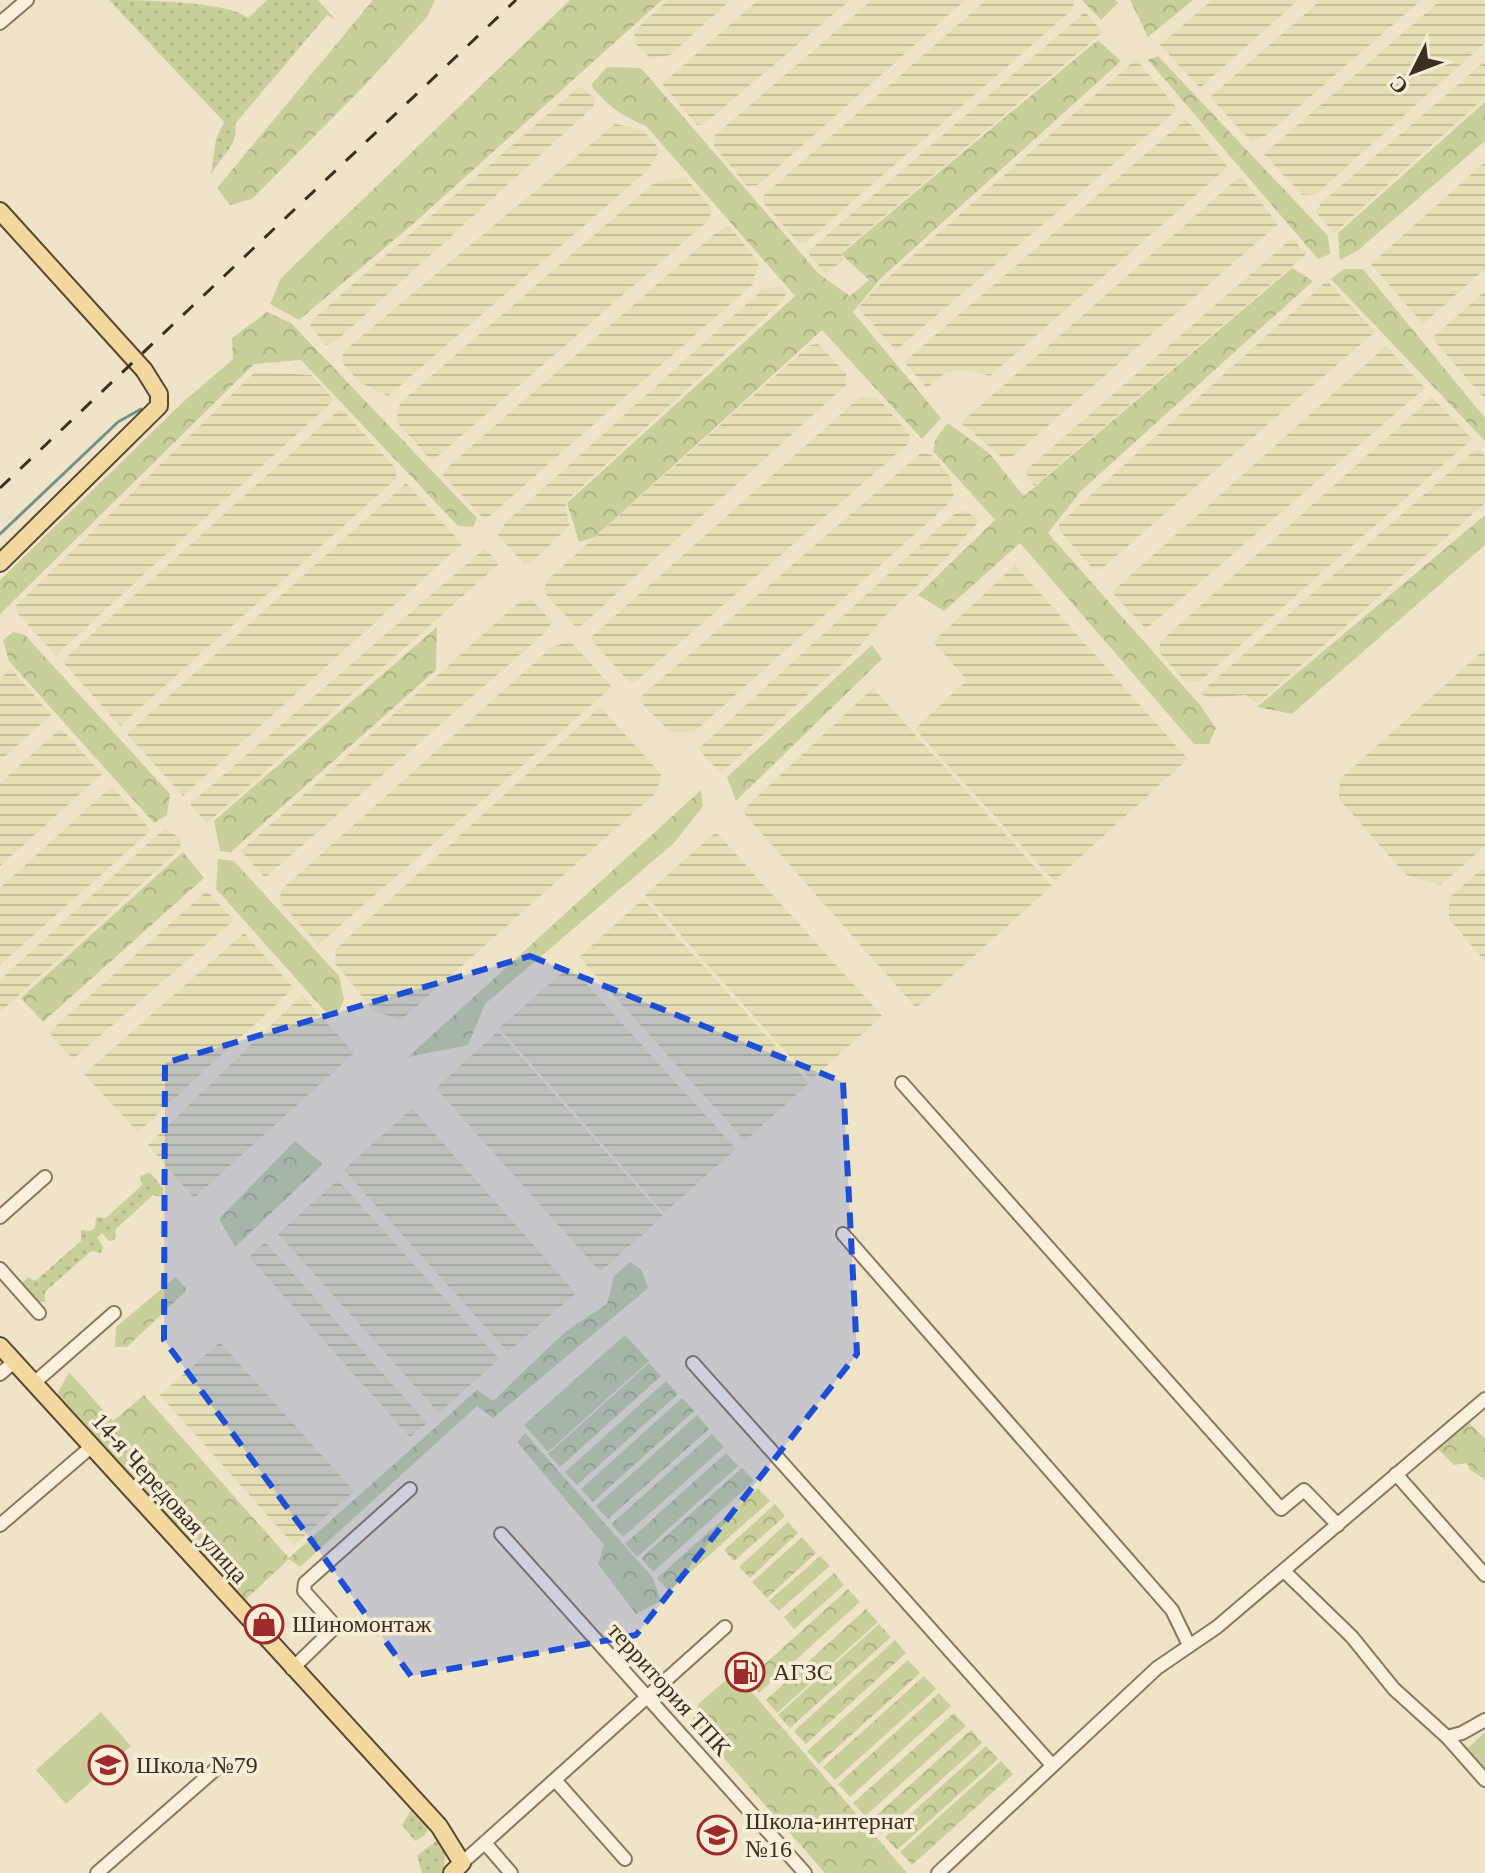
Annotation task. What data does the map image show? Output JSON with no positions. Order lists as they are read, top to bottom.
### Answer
{
  "streets": {
    "main road": ["14-я Чередовая улица"],
    "street": ["территория ТПК"]
  },
  "places": {
    "shop": ["Шиномонтаж"],
    "fuel station": ["АГЗС"],
    "school or university": ["Школа №79", "Школа-интернат №16"]
  },
  "north": "bottom left"
}
